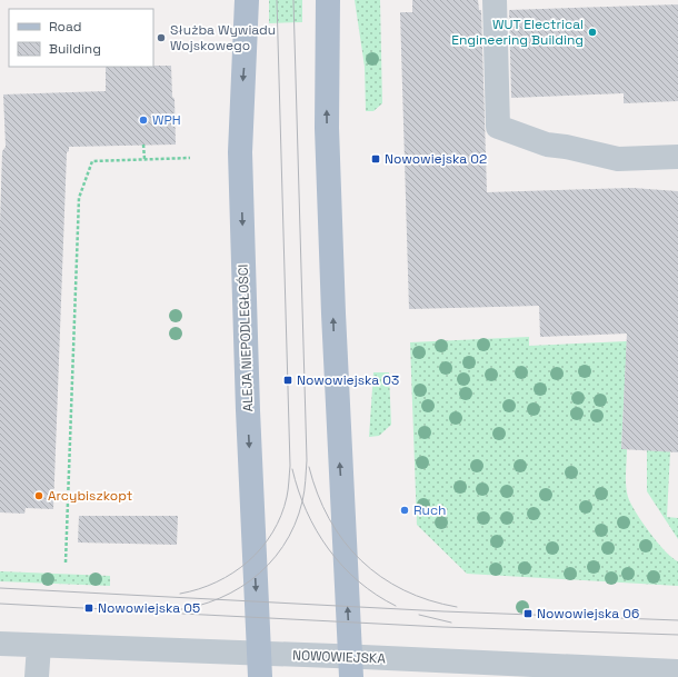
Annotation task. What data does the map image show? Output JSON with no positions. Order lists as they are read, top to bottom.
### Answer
{
  "streets": {
    "main road": ["ALEJA NIEPODLEGŁOŚCI"],
    "street": ["NOWOWIEJSKA"]
  },
  "crossings": [
    ["ALEJA NIEPODLEGŁOŚCI", "NOWOWIEJSKA"]
  ],
  "places": {
    "other": [
      "WUT Electrical Engineering Building",
      "Służba Wywiadu Wojskowego",
      "WPH",
      "Arcybiszkopt",
      "Ruch"
    ],
    "transit": [
      "Nowowiejska 02",
      "Nowowiejska 03",
      "Nowowiejska 05",
      "Nowowiejska 06"
    ]
  },
  "legend": ["Road", "Building"]
}
